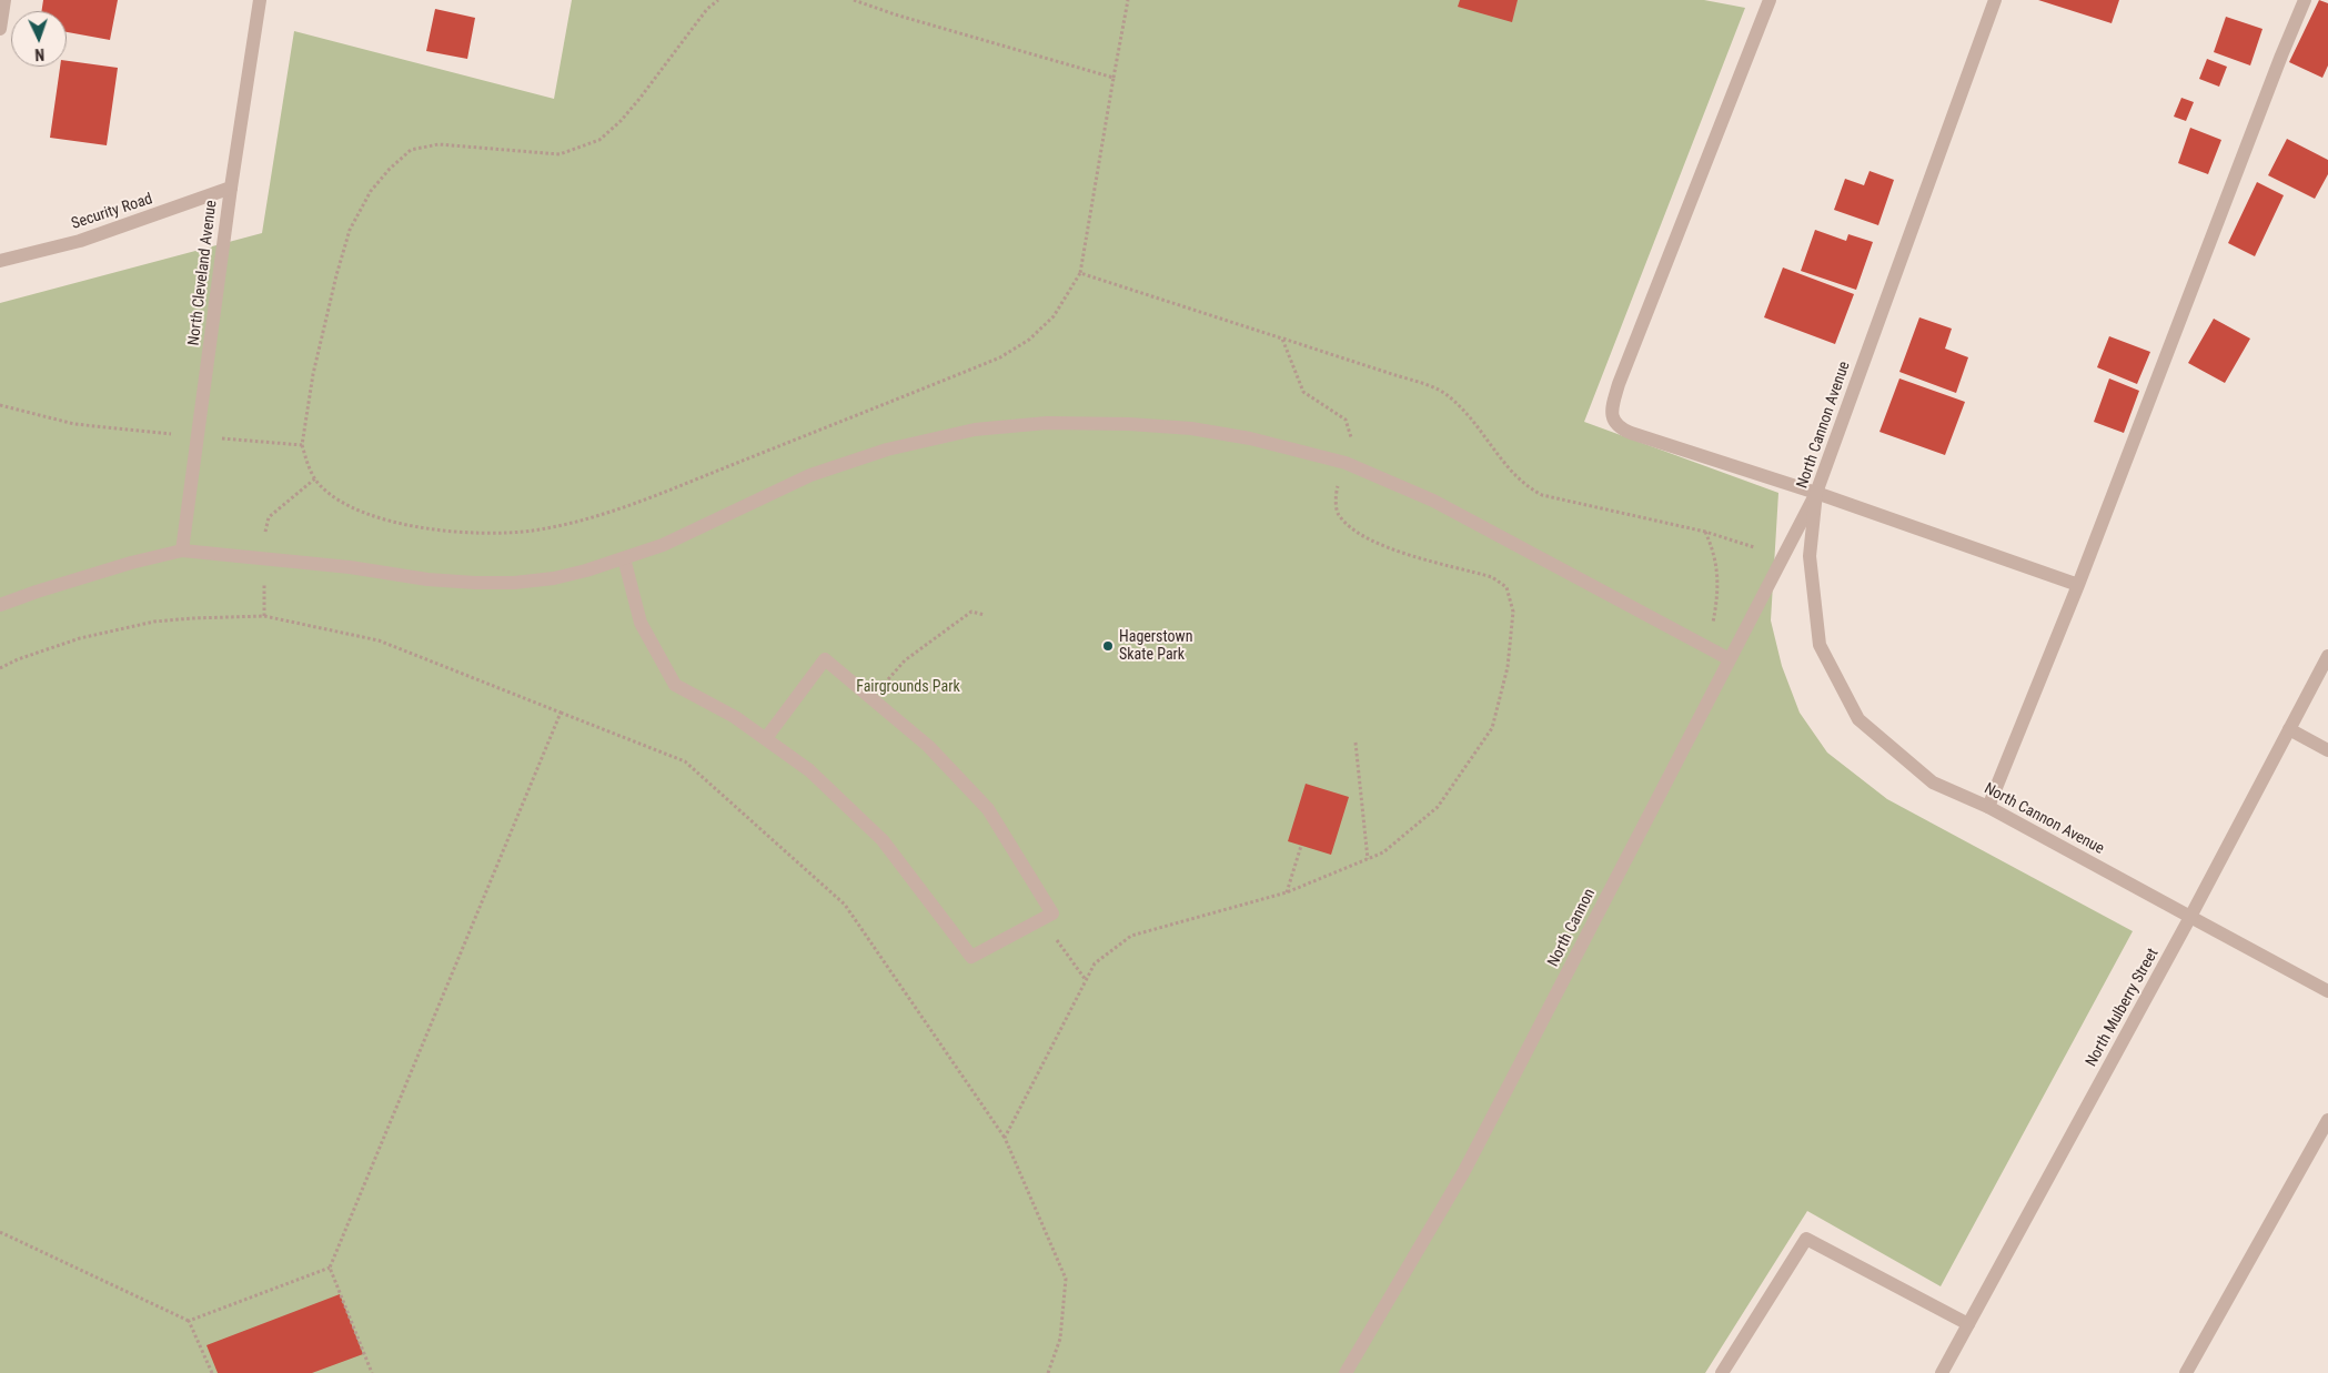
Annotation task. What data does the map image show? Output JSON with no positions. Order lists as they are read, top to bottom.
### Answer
{
  "streets": {
    "street": [
      "Security Road",
      "North Cleveland Avenue",
      "North Cannon Avenue",
      "North Cannon",
      "North Mulberry Street"
    ]
  },
  "crossings": [
    ["Security Road", "North Cleveland Avenue"],
    ["North Cannon Avenue", "North Cannon"],
    ["North Cannon Avenue", "North Mulberry Street"]
  ],
  "parks": ["Fairgrounds Park"],
  "places": ["Hagerstown Skate Park"],
  "north": "bottom"
}
